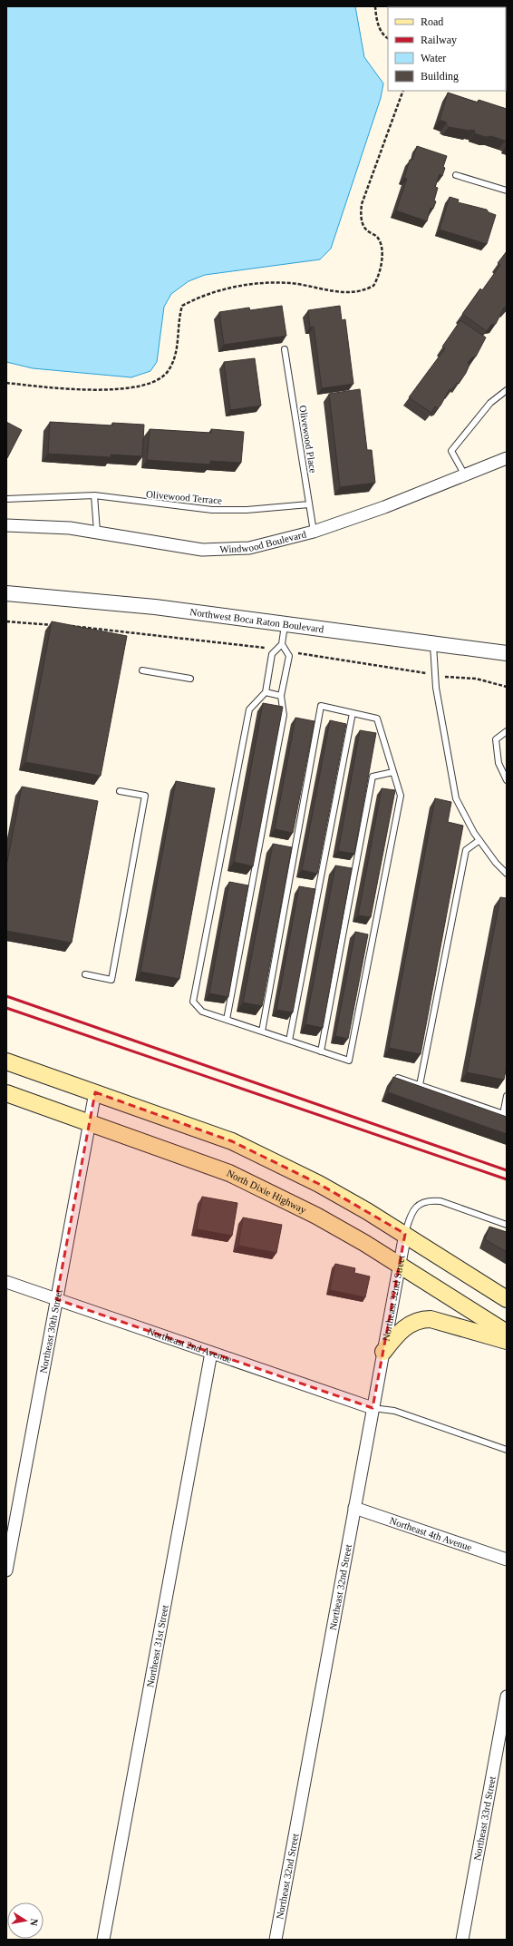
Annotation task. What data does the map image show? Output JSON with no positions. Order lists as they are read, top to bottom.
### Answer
{
  "streets": {
    "main road": ["North Dixie Highway"],
    "street": [
      "Windwood Boulevard",
      "Northwest Boca Raton Boulevard",
      "Northeast 32nd Street",
      "Northeast 30th Street",
      "Northeast 2nd Avenue",
      "Northeast 4th Avenue",
      "Northeast 31st Street",
      "Northeast 33rd Street"
    ],
    "lane": ["Olivewood Place", "Olivewood Terrace"]
  },
  "crossings": [
    ["Olivewood Place", "Olivewood Terrace"],
    ["Olivewood Place", "Windwood Boulevard"],
    ["North Dixie Highway", "Northeast 32nd Street"],
    ["North Dixie Highway", "Northeast 30th Street"],
    ["Northeast 32nd Street", "Northeast 2nd Avenue"],
    ["Northeast 32nd Street", "Northeast 4th Avenue"],
    ["Northeast 30th Street", "Northeast 2nd Avenue"],
    ["Northeast 2nd Avenue", "Northeast 31st Street"]
  ],
  "legend": [
    "Road",
    "Railway",
    "Water",
    "Building"
  ],
  "north": "right"
}
